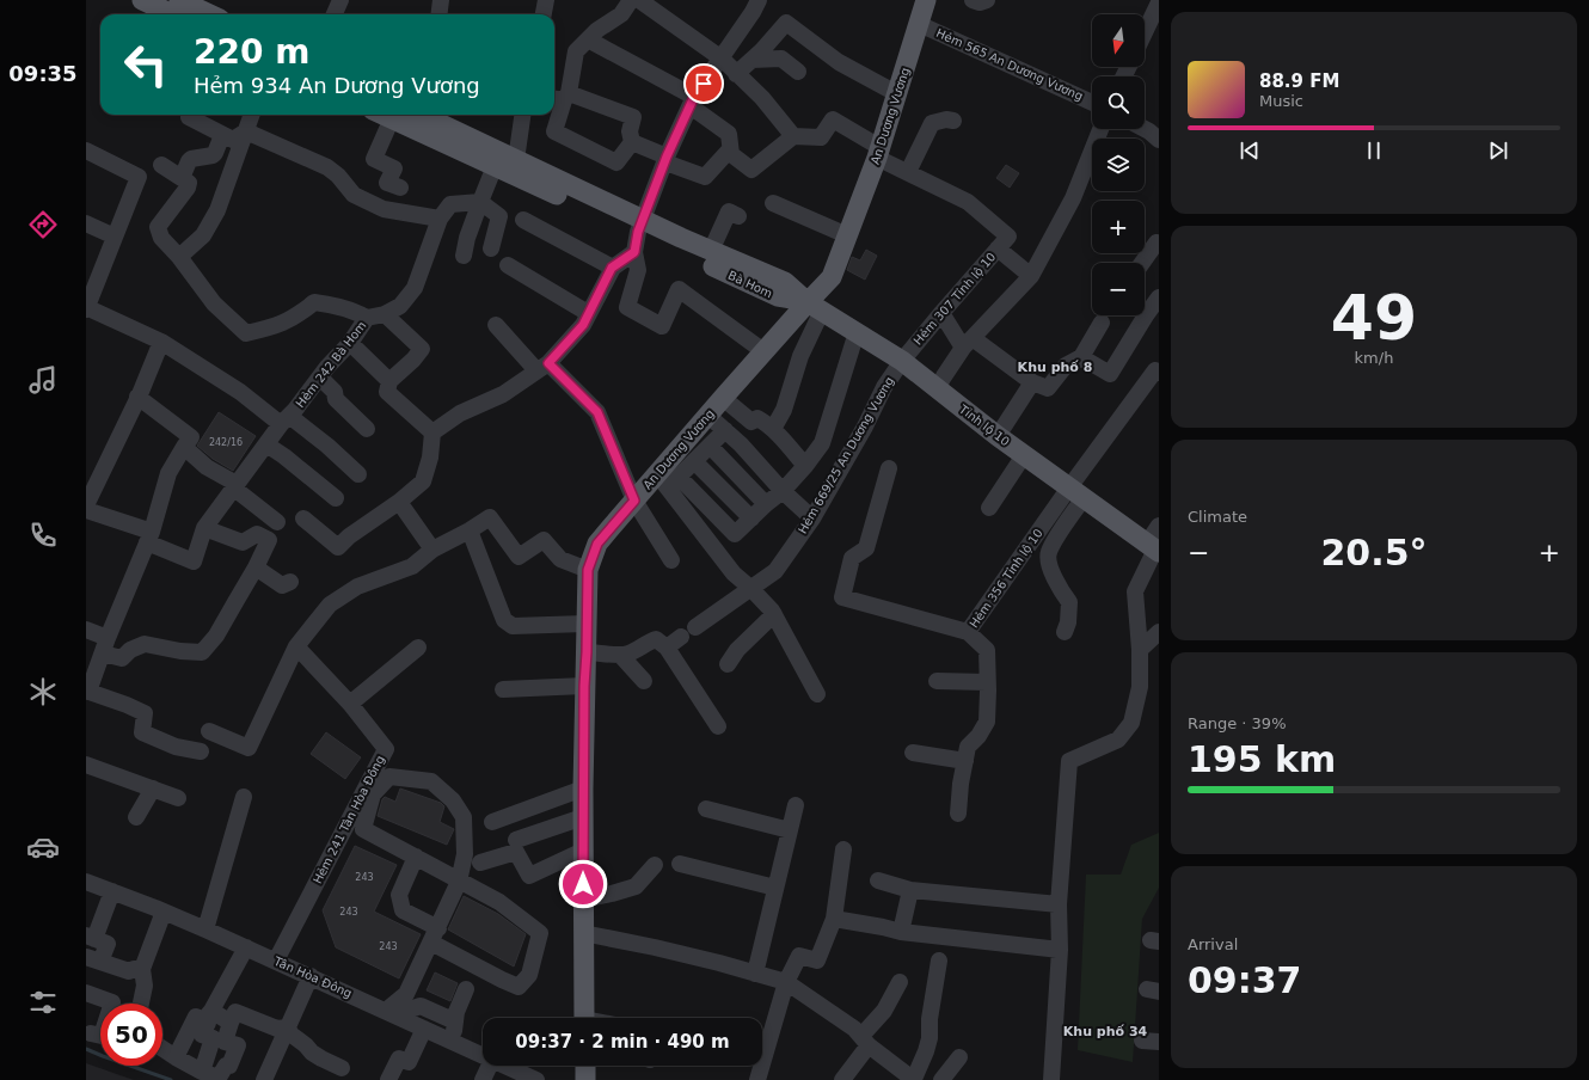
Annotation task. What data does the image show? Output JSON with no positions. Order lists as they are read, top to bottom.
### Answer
{
  "streets": {
    "main road": ["An Dương Vương", "Bà Hom", "Tỉnh lộ 10"],
    "street": [
      "Hẻm 565 An Dương Vương",
      "Hẻm 307 Tỉnh lộ 10",
      "Hẻm 242 Bà Hom",
      "Hẻm 669/25 An Dương Vương",
      "Hẻm 356 Tỉnh lộ 10",
      "Hẻm 241 Tân Hòa Đông",
      "Tân Hòa Đông"
    ]
  },
  "crossings": [
    ["Hẻm 565 An Dương Vương", "An Dương Vương"],
    ["An Dương Vương", "Bà Hom"],
    ["An Dương Vương", "Tỉnh lộ 10"],
    ["Bà Hom", "Tỉnh lộ 10"],
    ["Hẻm 307 Tỉnh lộ 10", "Tỉnh lộ 10"],
    ["Hẻm 307 Tỉnh lộ 10", "Hẻm 669/25 An Dương Vương"],
    ["Tỉnh lộ 10", "Hẻm 669/25 An Dương Vương"],
    ["Tỉnh lộ 10", "Hẻm 356 Tỉnh lộ 10"],
    ["Hẻm 241 Tân Hòa Đông", "Tân Hòa Đông"]
  ],
  "districts": ["Khu phố 8", "Khu phố 34"],
  "house_numbers": [
    "242/16",
    "243",
    "243",
    "243"
  ],
  "north": "bottom",
  "page": {
    "tabs": "09:35",
    "map_buttons": ["+", "−"],
    "turn": ["220 m", "Hẻm 934 An Dương Vương"],
    "song": ["88.9 FM", "Music"],
    "tile": [
      ["49", "km/h"],
      "Climate",
      ["Range · 39%", "195 km"],
      ["Arrival", "09:37"]
    ],
    "heat": ["−", "20.5°", "+"],
    "limit": "50",
    "trip": "09:37 · 2 min · 490 m"
  }
}
